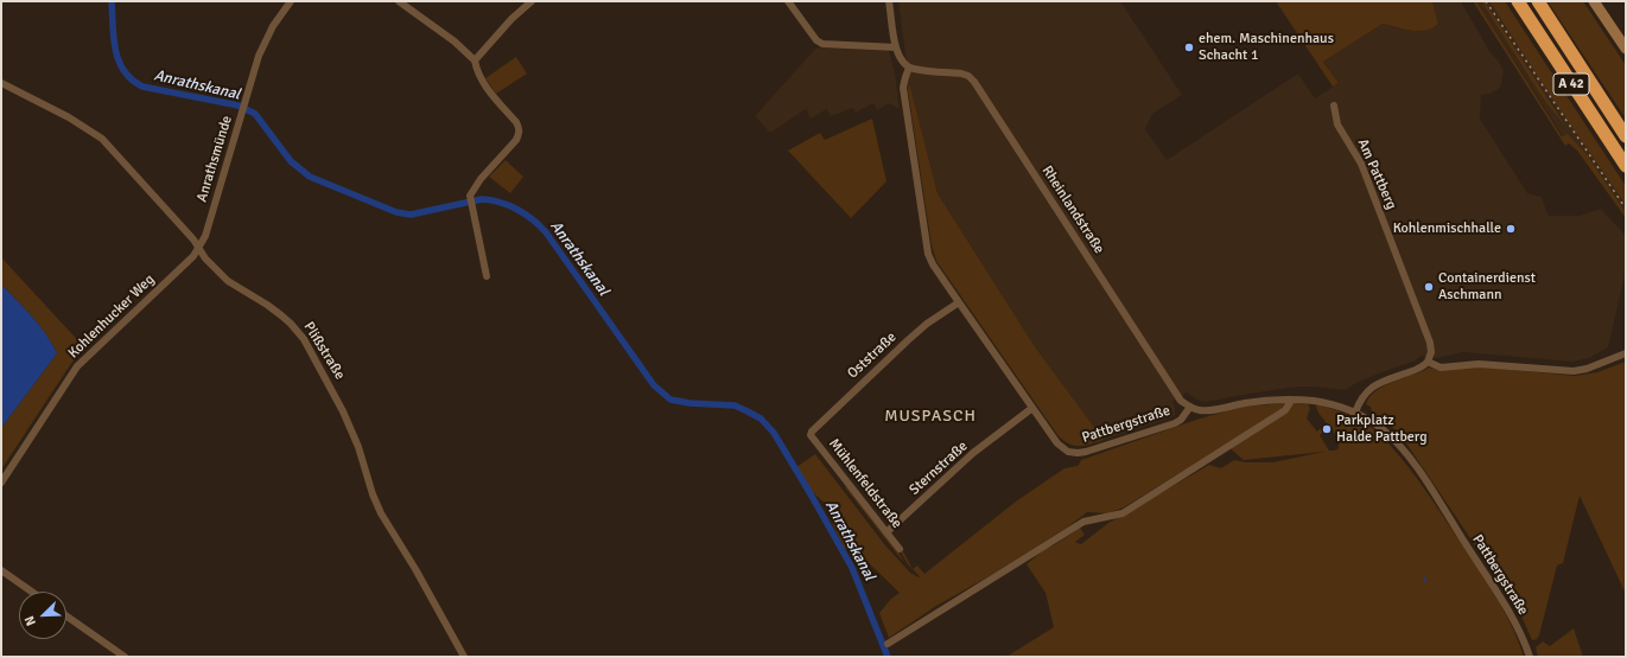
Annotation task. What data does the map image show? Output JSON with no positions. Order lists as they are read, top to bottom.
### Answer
{
  "streets": {
    "highway": ["A 42"],
    "street": [
      "Anrathsmünde",
      "Am Pattberg",
      "Rheinlandstraße",
      "Kohlenhucker Weg",
      "Plißstraße",
      "Oststraße",
      "Pattbergstraße",
      "Sternstraße",
      "Mühlenfeldstraße"
    ]
  },
  "crossings": [
    ["Anrathsmünde", "Kohlenhucker Weg"],
    ["Anrathsmünde", "Plißstraße"],
    ["Rheinlandstraße", "Pattbergstraße"],
    ["Kohlenhucker Weg", "Plißstraße"],
    ["Oststraße", "Pattbergstraße"],
    ["Oststraße", "Mühlenfeldstraße"],
    ["Pattbergstraße", "Sternstraße"],
    ["Sternstraße", "Mühlenfeldstraße"]
  ],
  "districts": ["MUSPASCH"],
  "water": ["Anrathskanal"],
  "places": [
    "ehem. Maschinenhaus Schacht 1",
    "Kohlenmischhalle",
    "Containerdienst Aschmann",
    "Parkplatz Halde Pattberg"
  ],
  "north": "bottom left"
}
